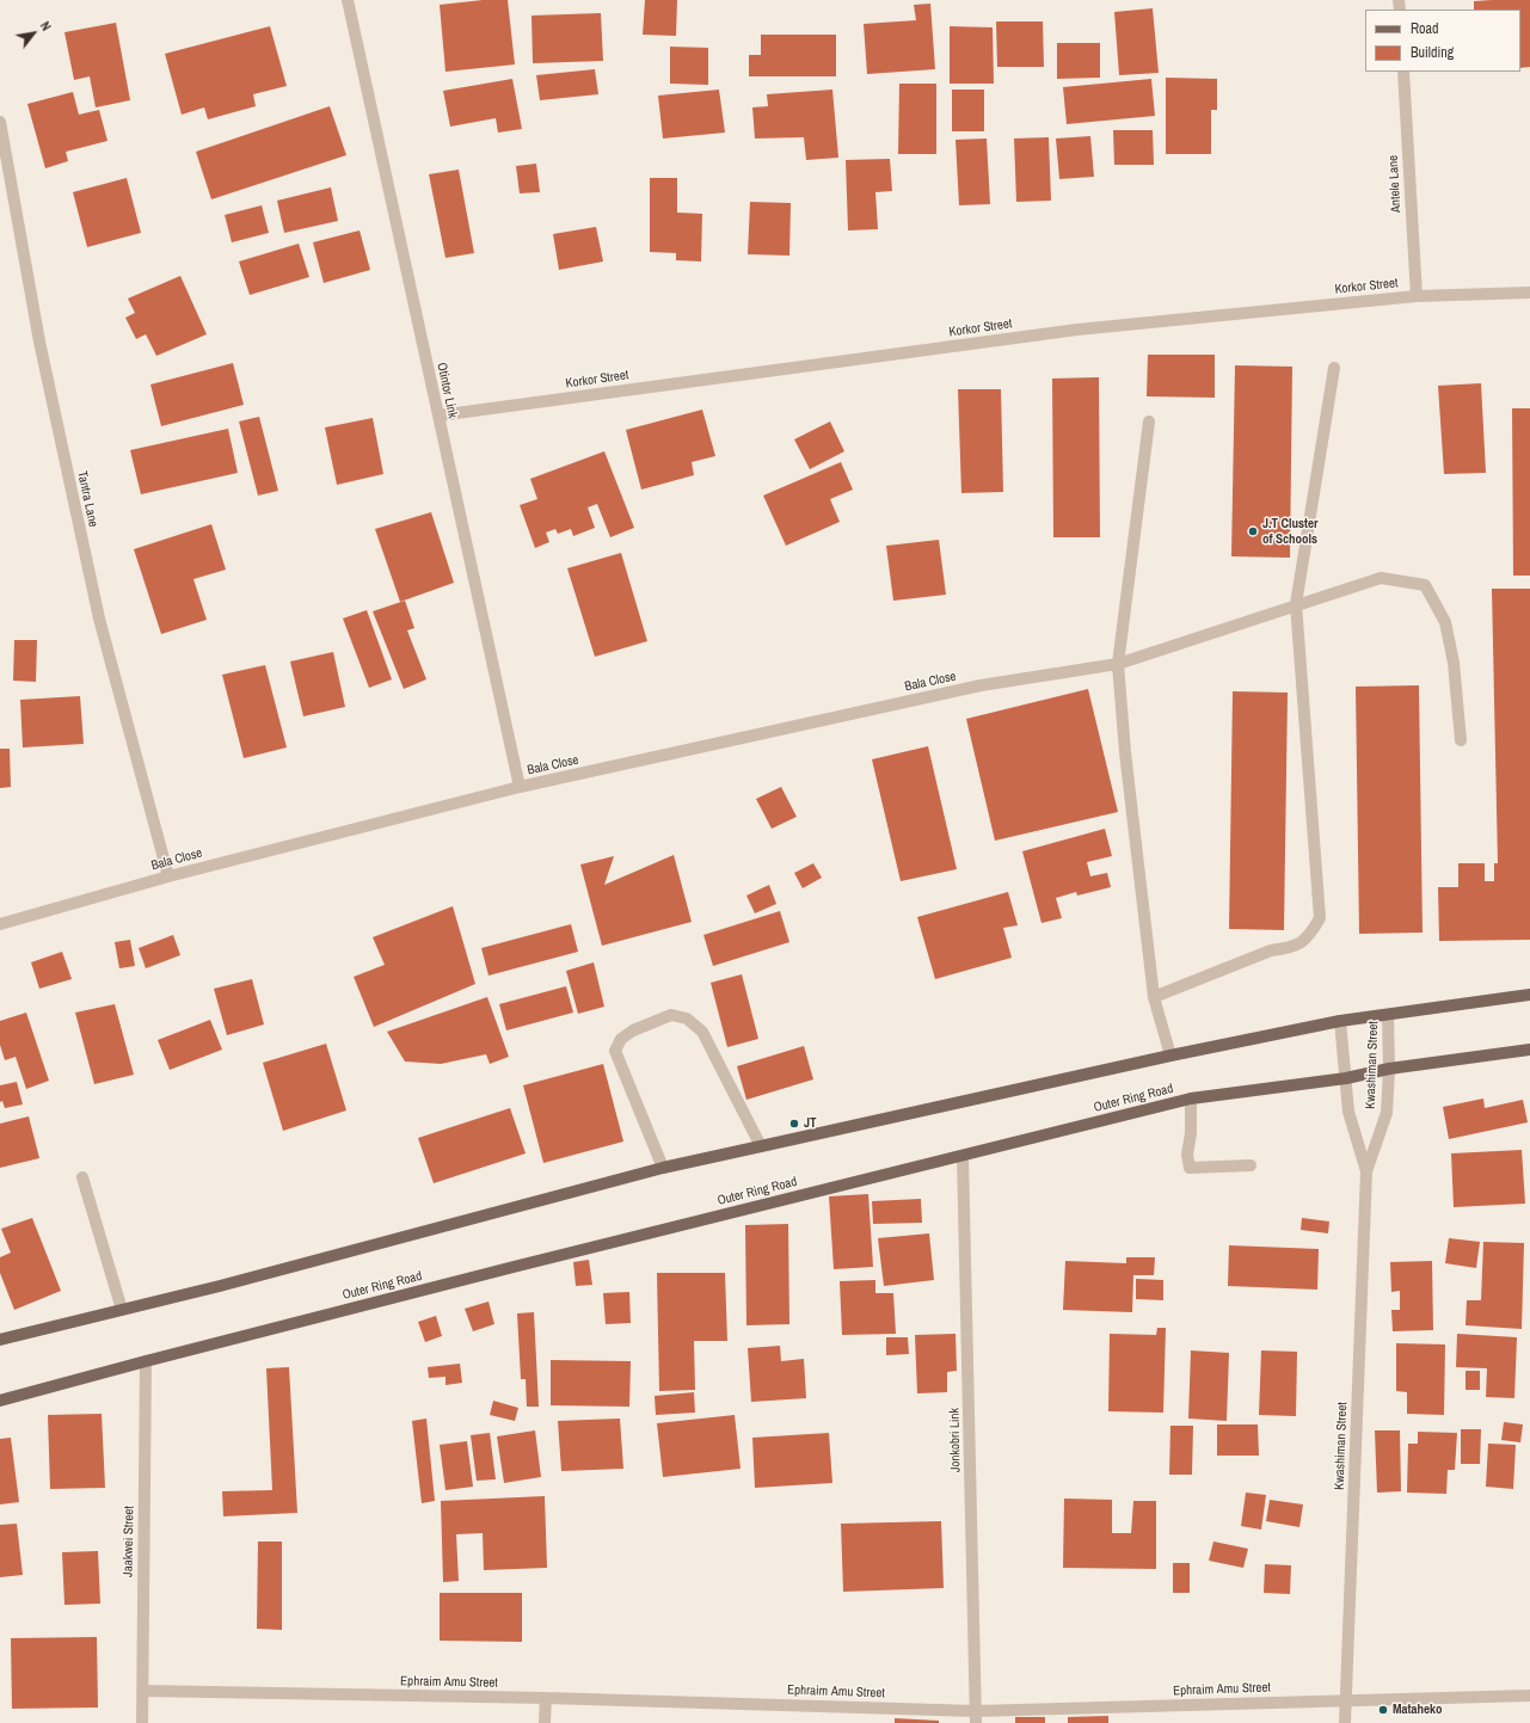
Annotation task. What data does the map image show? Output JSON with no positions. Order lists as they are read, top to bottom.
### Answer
{
  "streets": {
    "main road": ["Outer Ring Road"],
    "street": [
      "Antele Lane",
      "Korkor Street",
      "Otintor Link",
      "Tantra Lane",
      "Bala Close",
      "Kwashiman Street",
      "Jonkobri Link",
      "Jaakwei Street",
      "Ephraim Amu Street"
    ]
  },
  "crossings": [
    ["Antele Lane", "Korkor Street"],
    ["Korkor Street", "Otintor Link"],
    ["Otintor Link", "Bala Close"],
    ["Tantra Lane", "Bala Close"],
    ["Kwashiman Street", "Outer Ring Road"],
    ["Kwashiman Street", "Ephraim Amu Street"],
    ["Outer Ring Road", "Jonkobri Link"],
    ["Outer Ring Road", "Jaakwei Street"],
    ["Jonkobri Link", "Ephraim Amu Street"],
    ["Jaakwei Street", "Ephraim Amu Street"]
  ],
  "places": ["J.T Cluster of Schools", "JT", "Mataheko"],
  "legend": ["Road", "Building"],
  "north": "top right"
}
